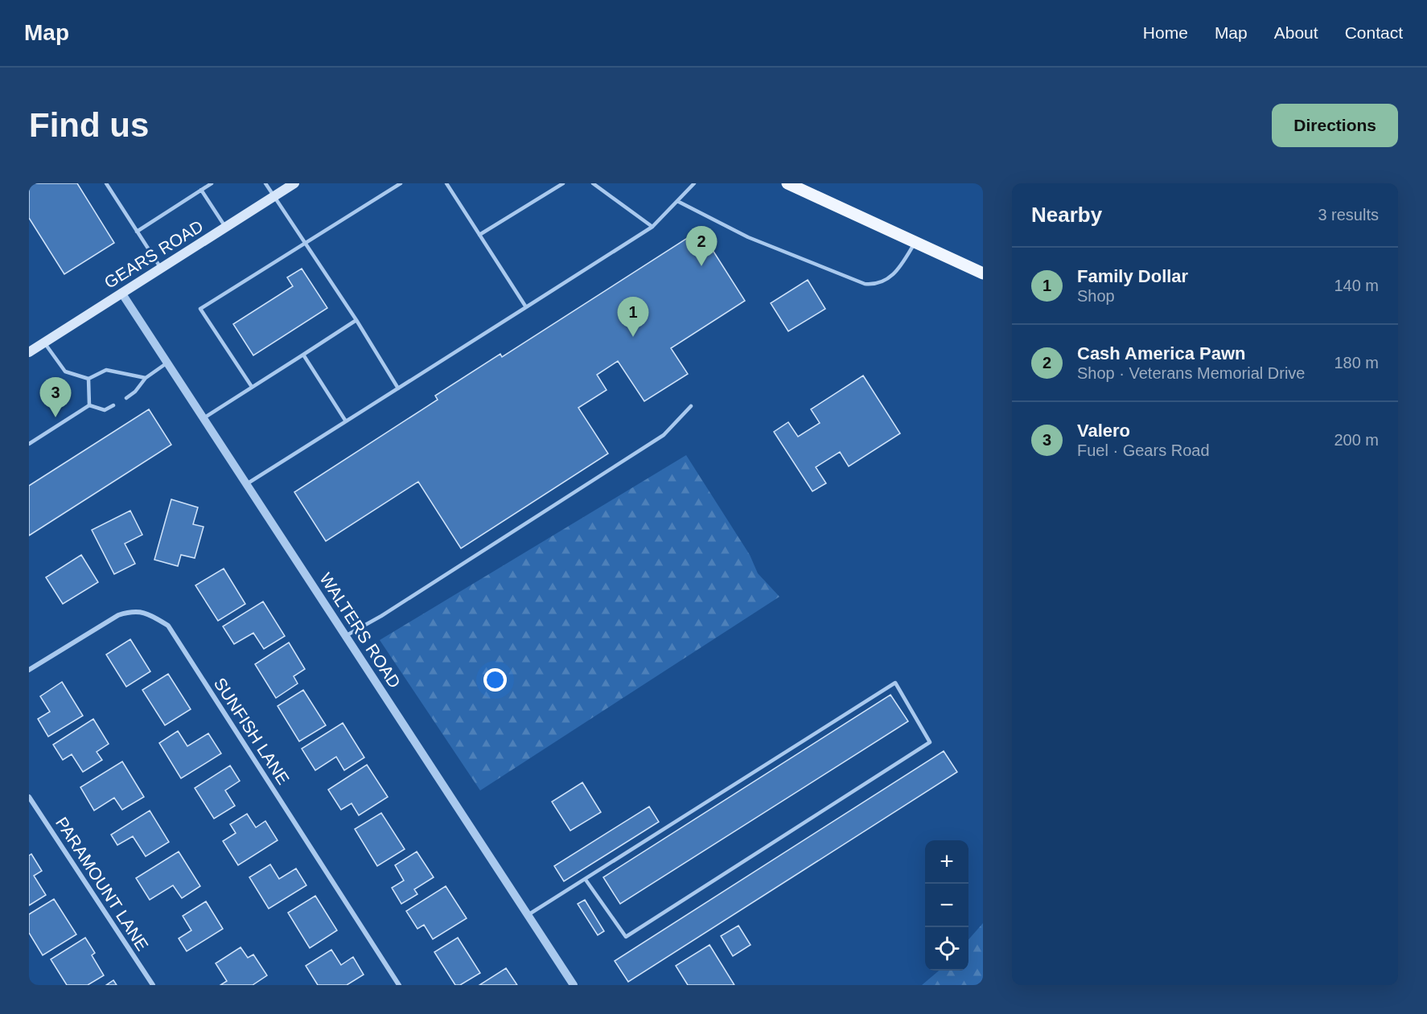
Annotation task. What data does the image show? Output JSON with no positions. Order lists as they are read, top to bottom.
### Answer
{
  "streets": {
    "main road": ["GEARS ROAD"],
    "street": ["WALTERS ROAD", "SUNFISH LANE", "PARAMOUNT LANE"]
  },
  "crossings": [
    ["GEARS ROAD", "WALTERS ROAD"]
  ],
  "page": {
    "header": "Map",
    "nav": [
      "Home",
      "Map",
      "About",
      "Contact"
    ],
    "buttons": "Directions",
    "title": "Find us",
    "heading": ["Nearby", "3 results"],
    "pins": ["2", "1", "3"],
    "list": [
      {
        "mark": "1",
        "name": "Family Dollar",
        "note": "Shop",
        "value": "140 m"
      },
      {
        "mark": "2",
        "name": "Cash America Pawn",
        "note": "Shop · Veterans Memorial Drive",
        "value": "180 m"
      },
      {
        "mark": "3",
        "name": "Valero",
        "note": "Fuel · Gears Road",
        "value": "200 m"
      }
    ],
    "map_buttons": ["+", "−"]
  }
}
